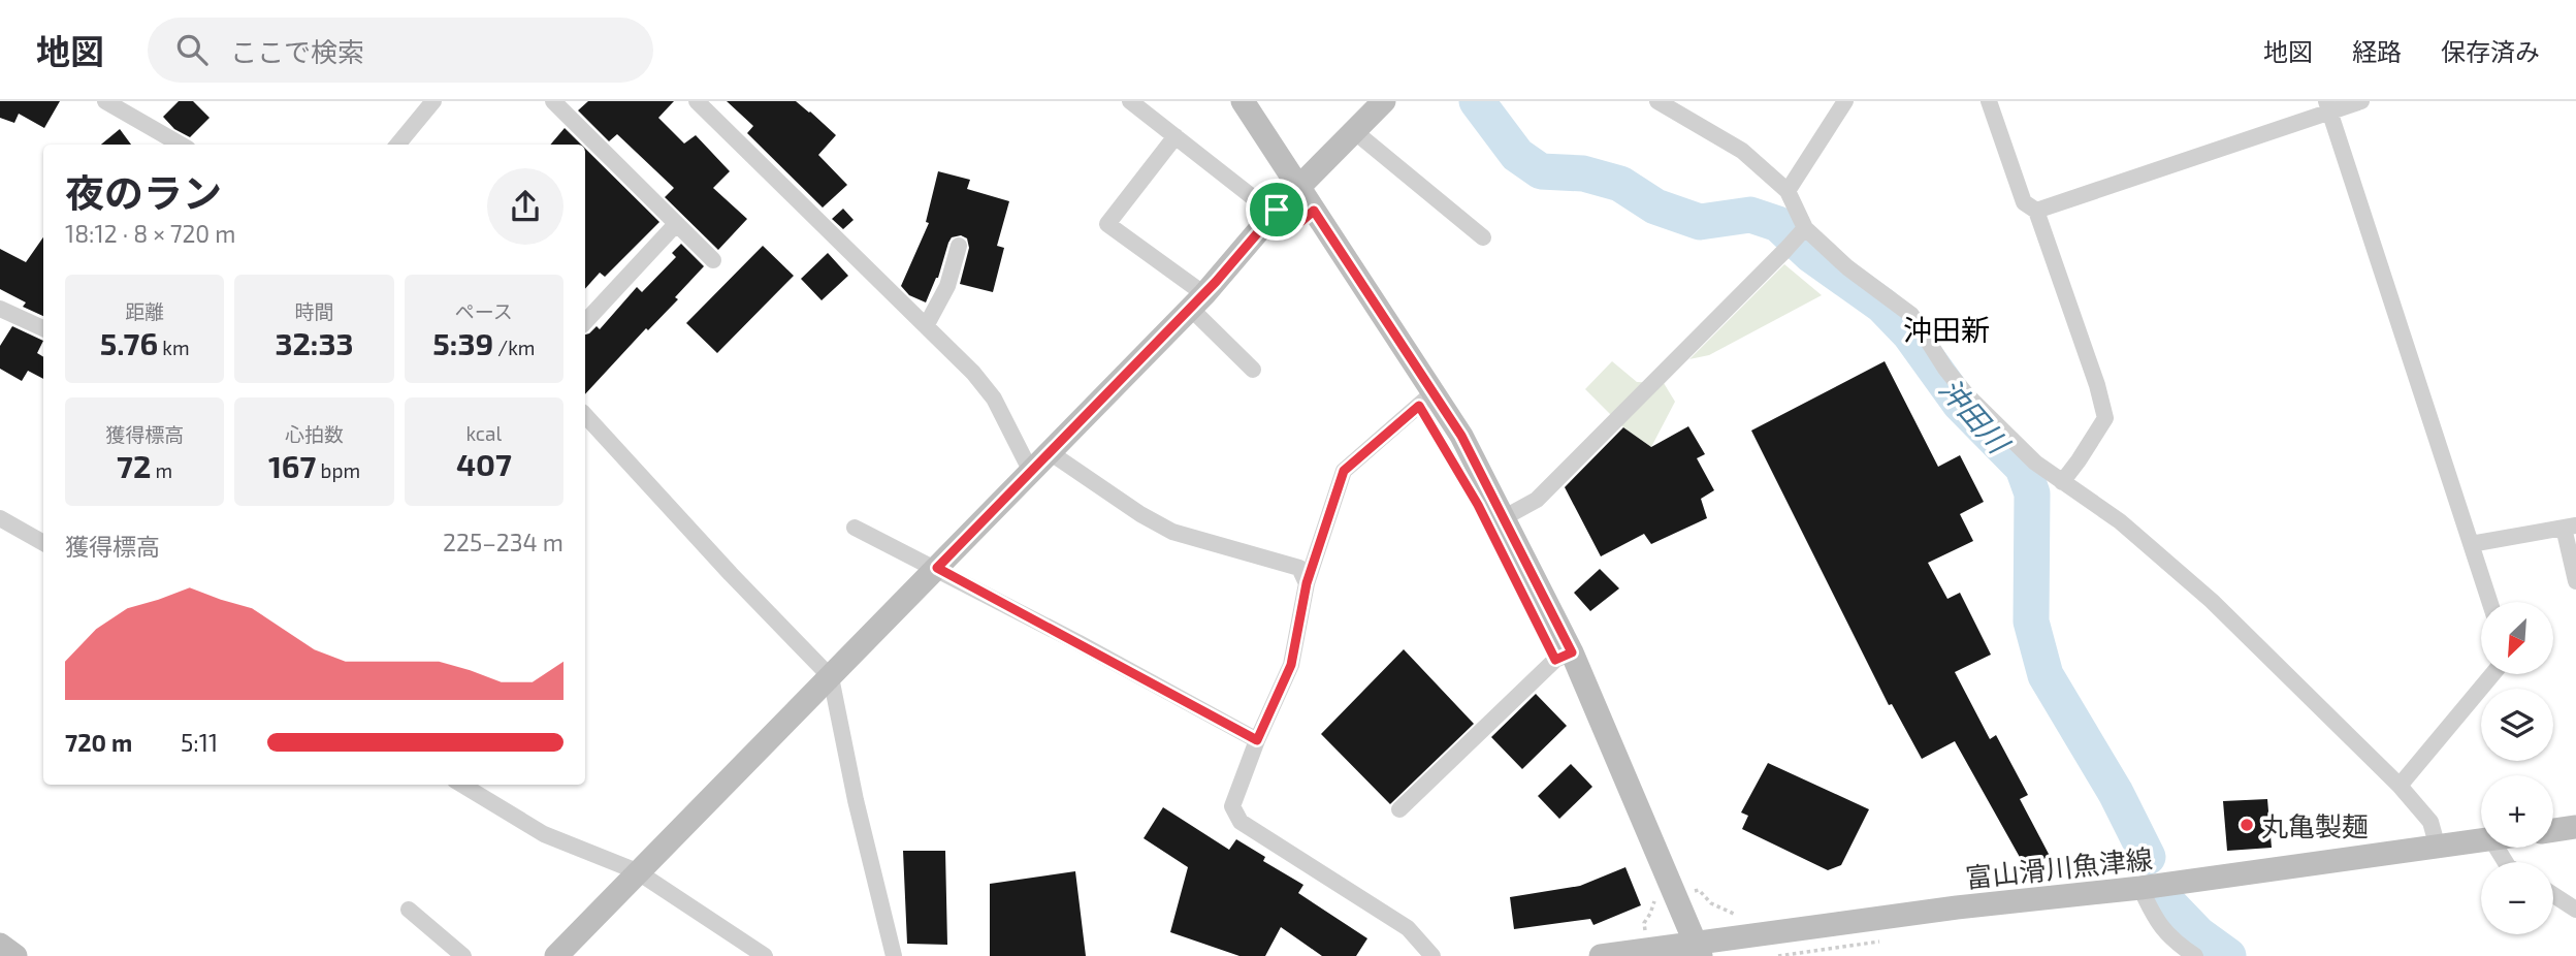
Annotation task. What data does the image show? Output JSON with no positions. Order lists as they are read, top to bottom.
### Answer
{
  "streets": {
    "street": ["富山滑川魚津線"]
  },
  "districts": ["沖田新"],
  "water": ["沖田川"],
  "places": ["丸亀製麺"],
  "north": "bottom left",
  "page": {
    "header": "地図",
    "search": "ここで検索",
    "nav": ["地図", "経路", "保存済み"],
    "heading": ["夜のラン", "18:12 · 8 × 720 m"],
    "stats": [
      ["距離", "5.76 km"],
      ["時間", "32:33"],
      ["ペース", "5:39 /km"],
      ["獲得標高", "72 m"],
      ["心拍数", "167 bpm"],
      ["kcal", "407"]
    ],
    "chart": ["獲得標高", "225–234 m"],
    "map_buttons": ["+", "−"],
    "list": [
      {
        "name": "720 m",
        "note": "5:11"
      }
    ]
  }
}
